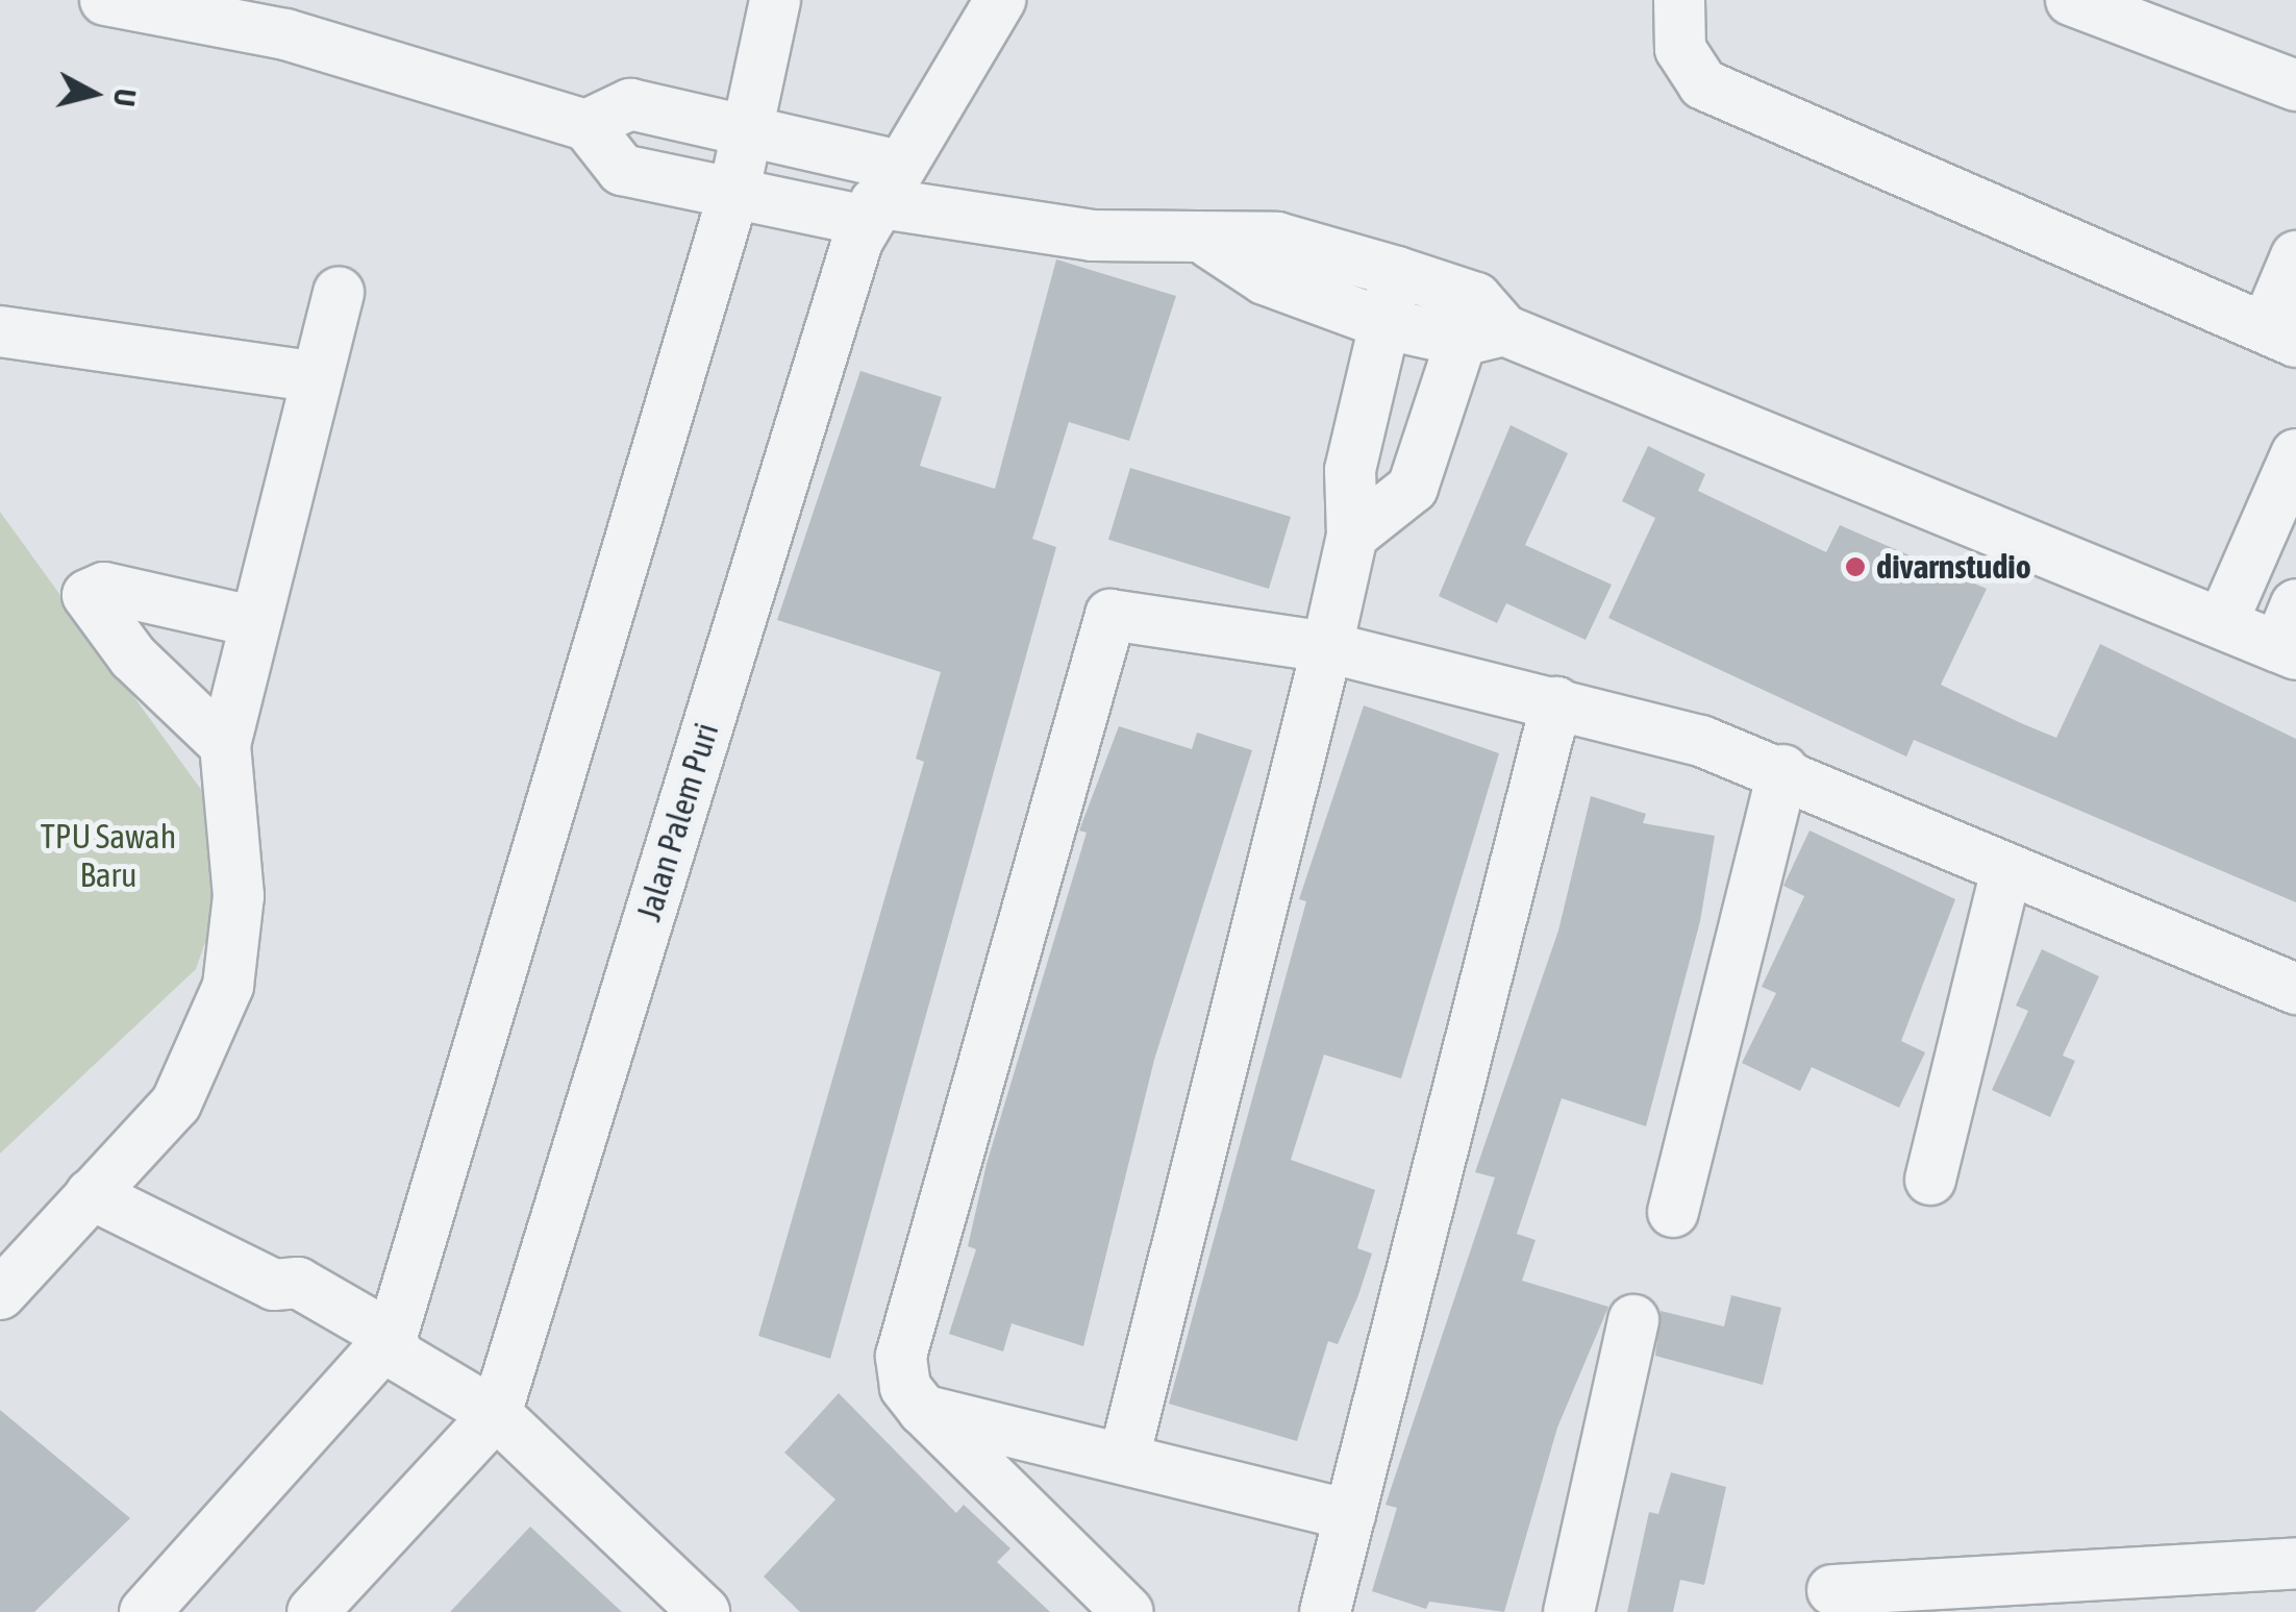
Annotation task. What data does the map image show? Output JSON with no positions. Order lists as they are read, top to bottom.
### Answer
{
  "streets": {
    "street": ["Jalan Palem Puri"]
  },
  "parks": ["TPU Sawah Baru"],
  "places": ["divarnstudio"],
  "north": "right"
}
